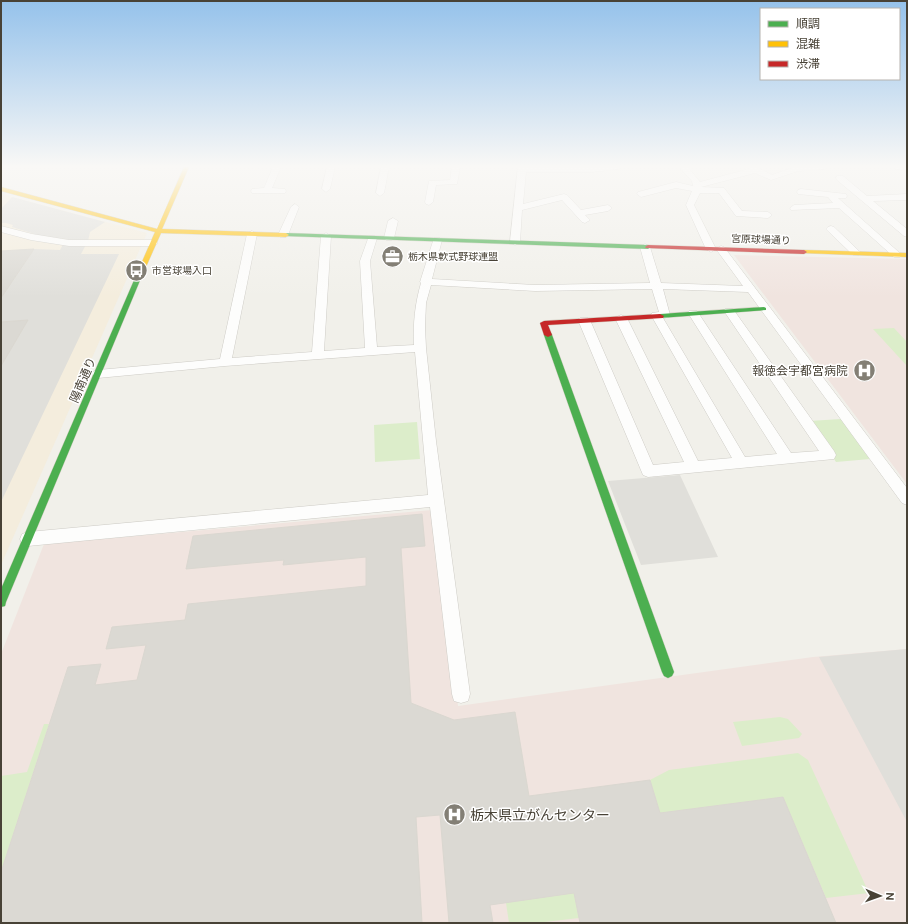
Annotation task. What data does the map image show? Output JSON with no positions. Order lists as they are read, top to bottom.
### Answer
{
  "streets": {
    "street": ["宮原球場通り", "陽南通り"]
  },
  "crossings": [
    ["宮原球場通り", "陽南通り"]
  ],
  "places": {
    "office": ["栃木県軟式野球連盟"],
    "bus stop": ["市営球場入口"],
    "hospital": ["報徳会宇都宮病院", "栃木県立がんセンター"]
  },
  "legend": ["順調", "混雑", "渋滞"],
  "north": "right"
}
